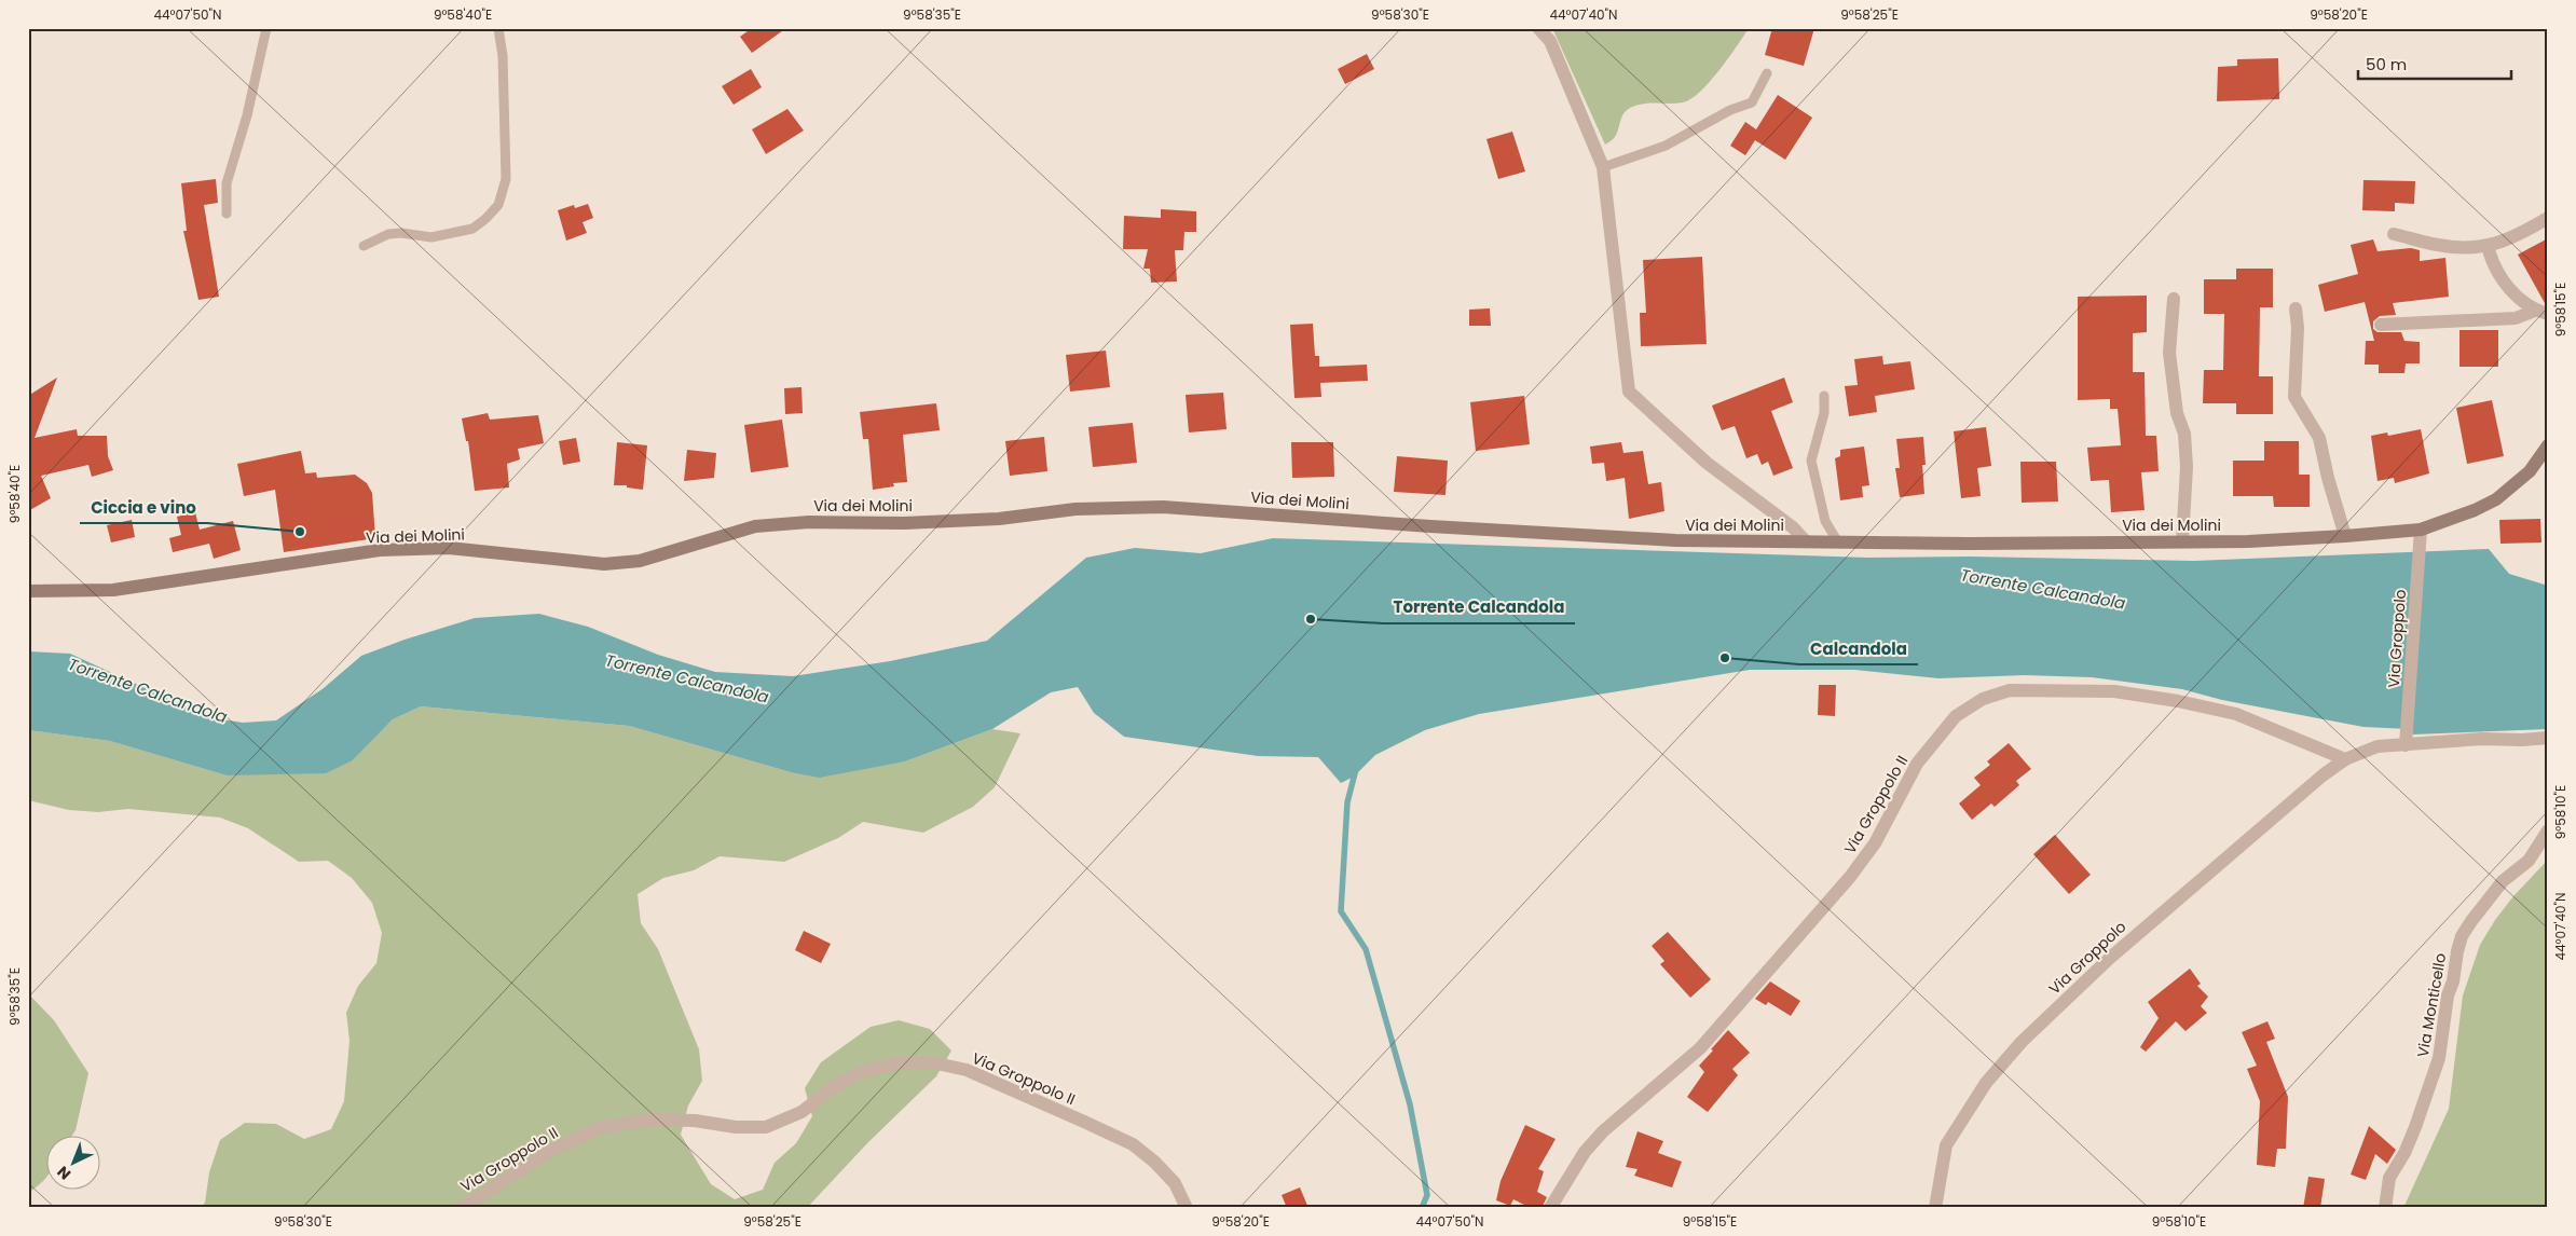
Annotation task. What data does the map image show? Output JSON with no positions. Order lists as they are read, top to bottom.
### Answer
{
  "streets": {
    "street": [
      "Via dei Molini",
      "Via Groppolo",
      "Via Groppolo II",
      "Via Monticello"
    ]
  },
  "crossings": [
    ["Via dei Molini", "Via Groppolo"],
    ["Via Groppolo", "Via Groppolo II"]
  ],
  "water": ["Torrente Calcandola"],
  "places": ["Ciccia e vino", "Torrente Calcandola", "Calcandola"],
  "scale_bar": "50 m",
  "north": "bottom left",
  "coordinates": [
    "44°07'50\"N",
    "9°58'40\"E",
    "9°58'35\"E",
    "9°58'30\"E",
    "44°07'40\"N",
    "9°58'25\"E",
    "9°58'20\"E",
    "9°58'15\"E",
    "9°58'10\"E"
  ]
}
